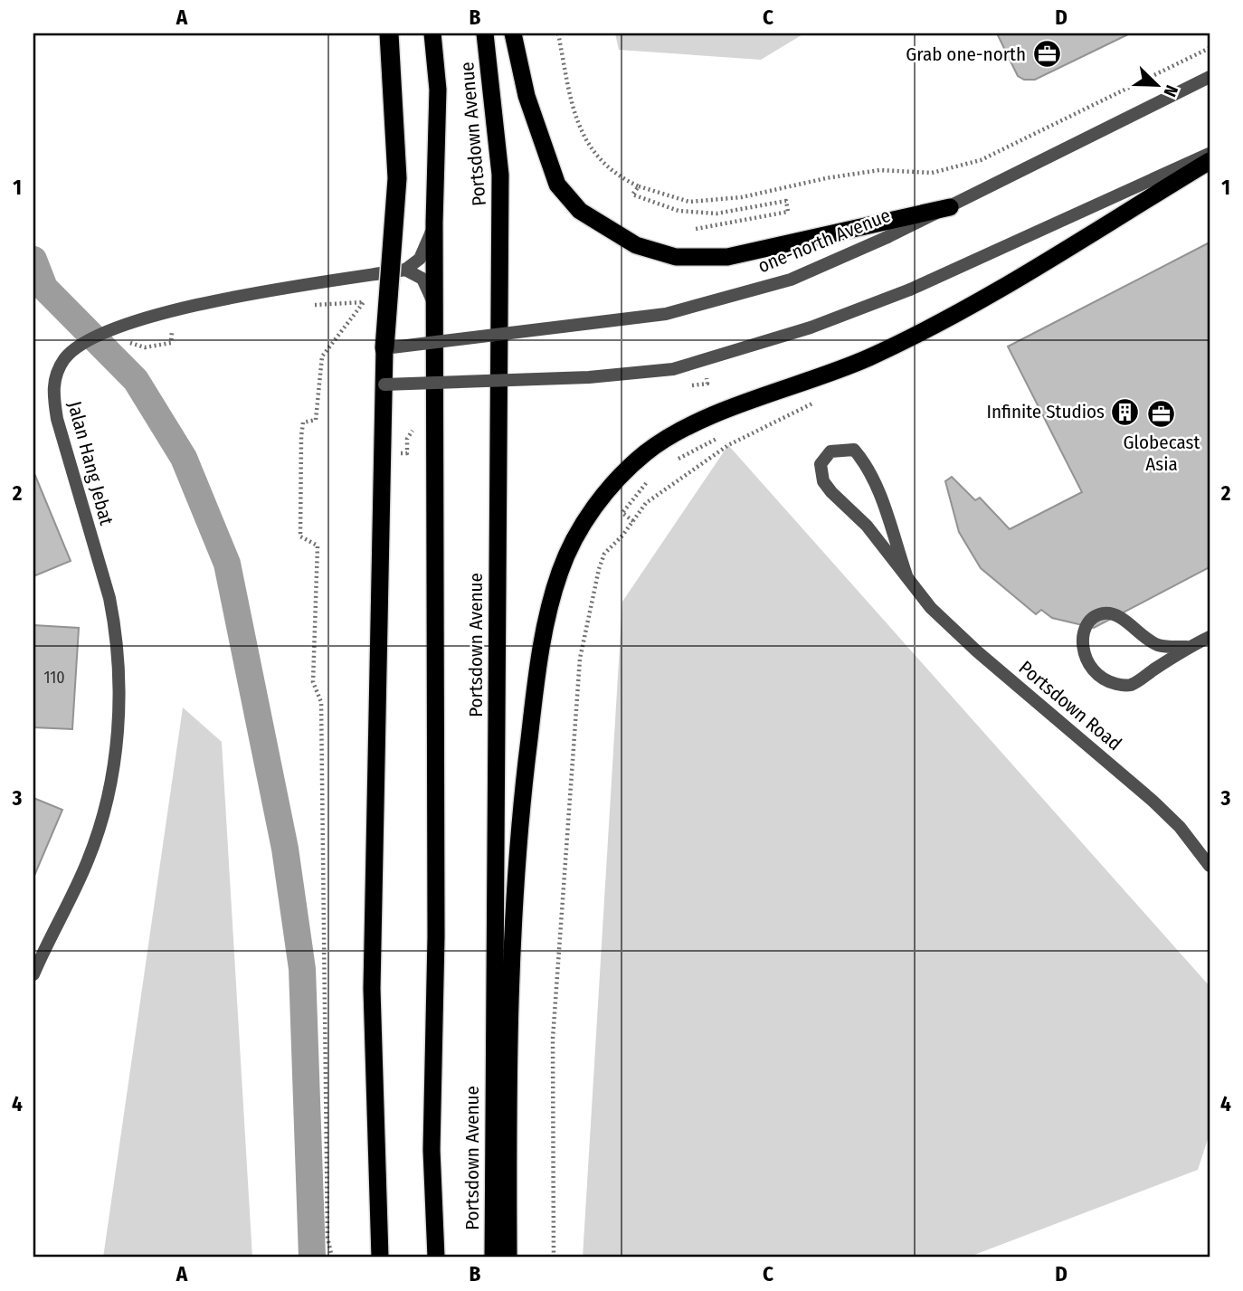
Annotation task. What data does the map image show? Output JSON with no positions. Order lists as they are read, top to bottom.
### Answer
{
  "streets": {
    "highway": ["Portsdown Avenue"],
    "street": ["one-north Avenue", "Jalan Hang Jebat", "Portsdown Road"]
  },
  "places": {
    "office": ["Grab one-north", "Globecast Asia"],
    "building": ["Infinite Studios"]
  },
  "house_numbers": ["110"],
  "north": "bottom right",
  "grid": {
    "columns": [
      "A",
      "B",
      "C",
      "D"
    ],
    "rows": [
      "1",
      "2",
      "3",
      "4"
    ]
  }
}
